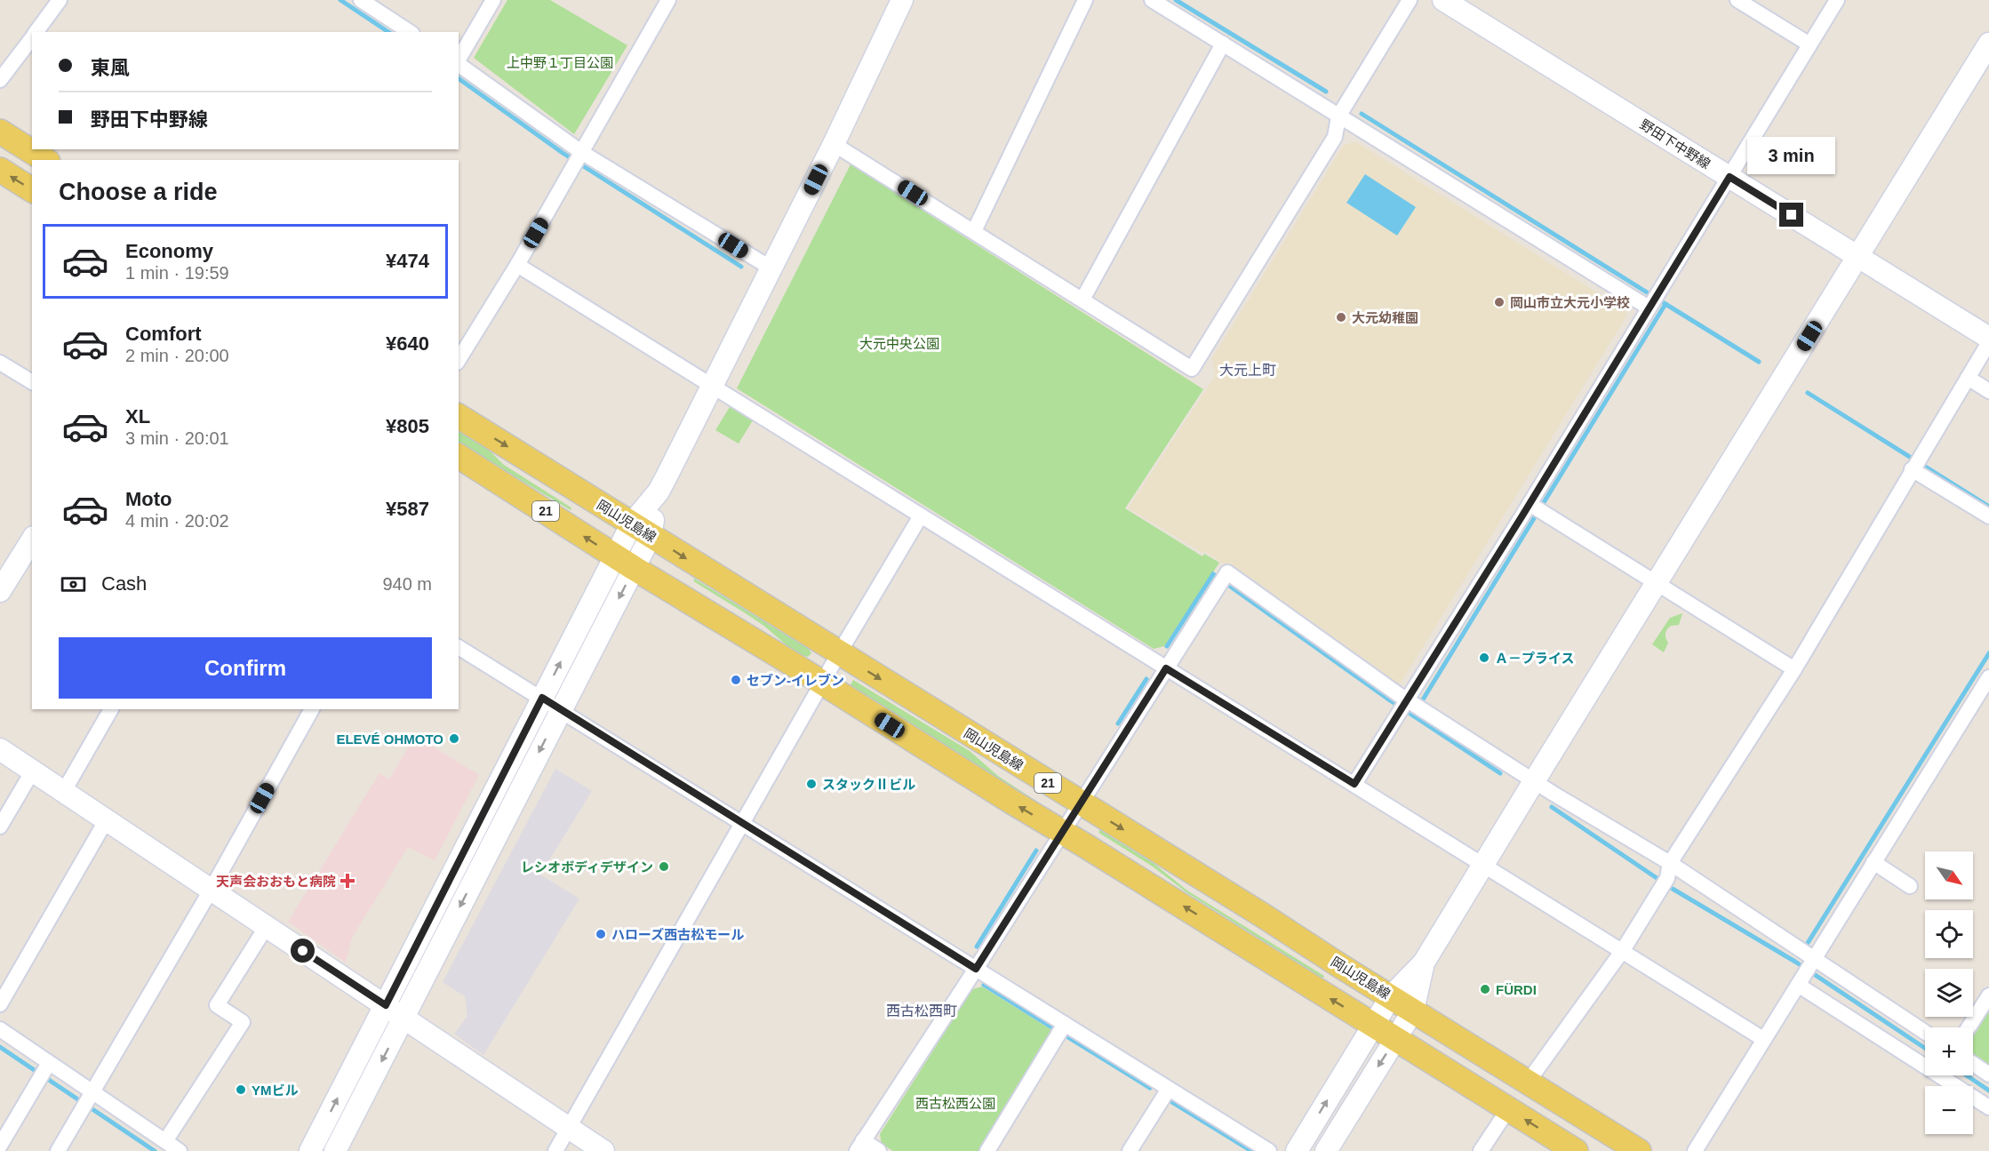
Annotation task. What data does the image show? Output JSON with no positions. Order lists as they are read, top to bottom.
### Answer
{
  "streets": {
    "main road": ["21", "岡山児島線"],
    "street": ["野田下中野線"]
  },
  "districts": ["大元上町", "西古松西町"],
  "parks": ["上中野１丁目公園", "大元中央公園", "西古松西公園"],
  "places": {
    "other": [
      "岡山市立大元小学校",
      "大元幼稚園",
      "Ａ－プライス",
      "セブン-イレブン",
      "ELEVÉ OHMOTO",
      "スタックⅡビル",
      "レシオボディデザイン",
      "ハローズ西古松モール",
      "FÜRDI",
      "YMビル"
    ],
    "health": ["天声会おおもと病院"]
  },
  "north": "bottom right",
  "page": {
    "banner": ["東風", "野田下中野線"],
    "bubble": "3 min",
    "heading": "Choose a ride",
    "list": [
      {
        "name": "Economy",
        "note": "1 min · 19:59",
        "value": "¥474"
      },
      {
        "name": "Comfort",
        "note": "2 min · 20:00",
        "value": "¥640"
      },
      {
        "name": "XL",
        "note": "3 min · 20:01",
        "value": "¥805"
      },
      {
        "name": "Moto",
        "note": "4 min · 20:02",
        "value": "¥587"
      }
    ],
    "pay": ["Cash", "940 m"],
    "buttons": "Confirm",
    "map_buttons": ["+", "−"]
  }
}
